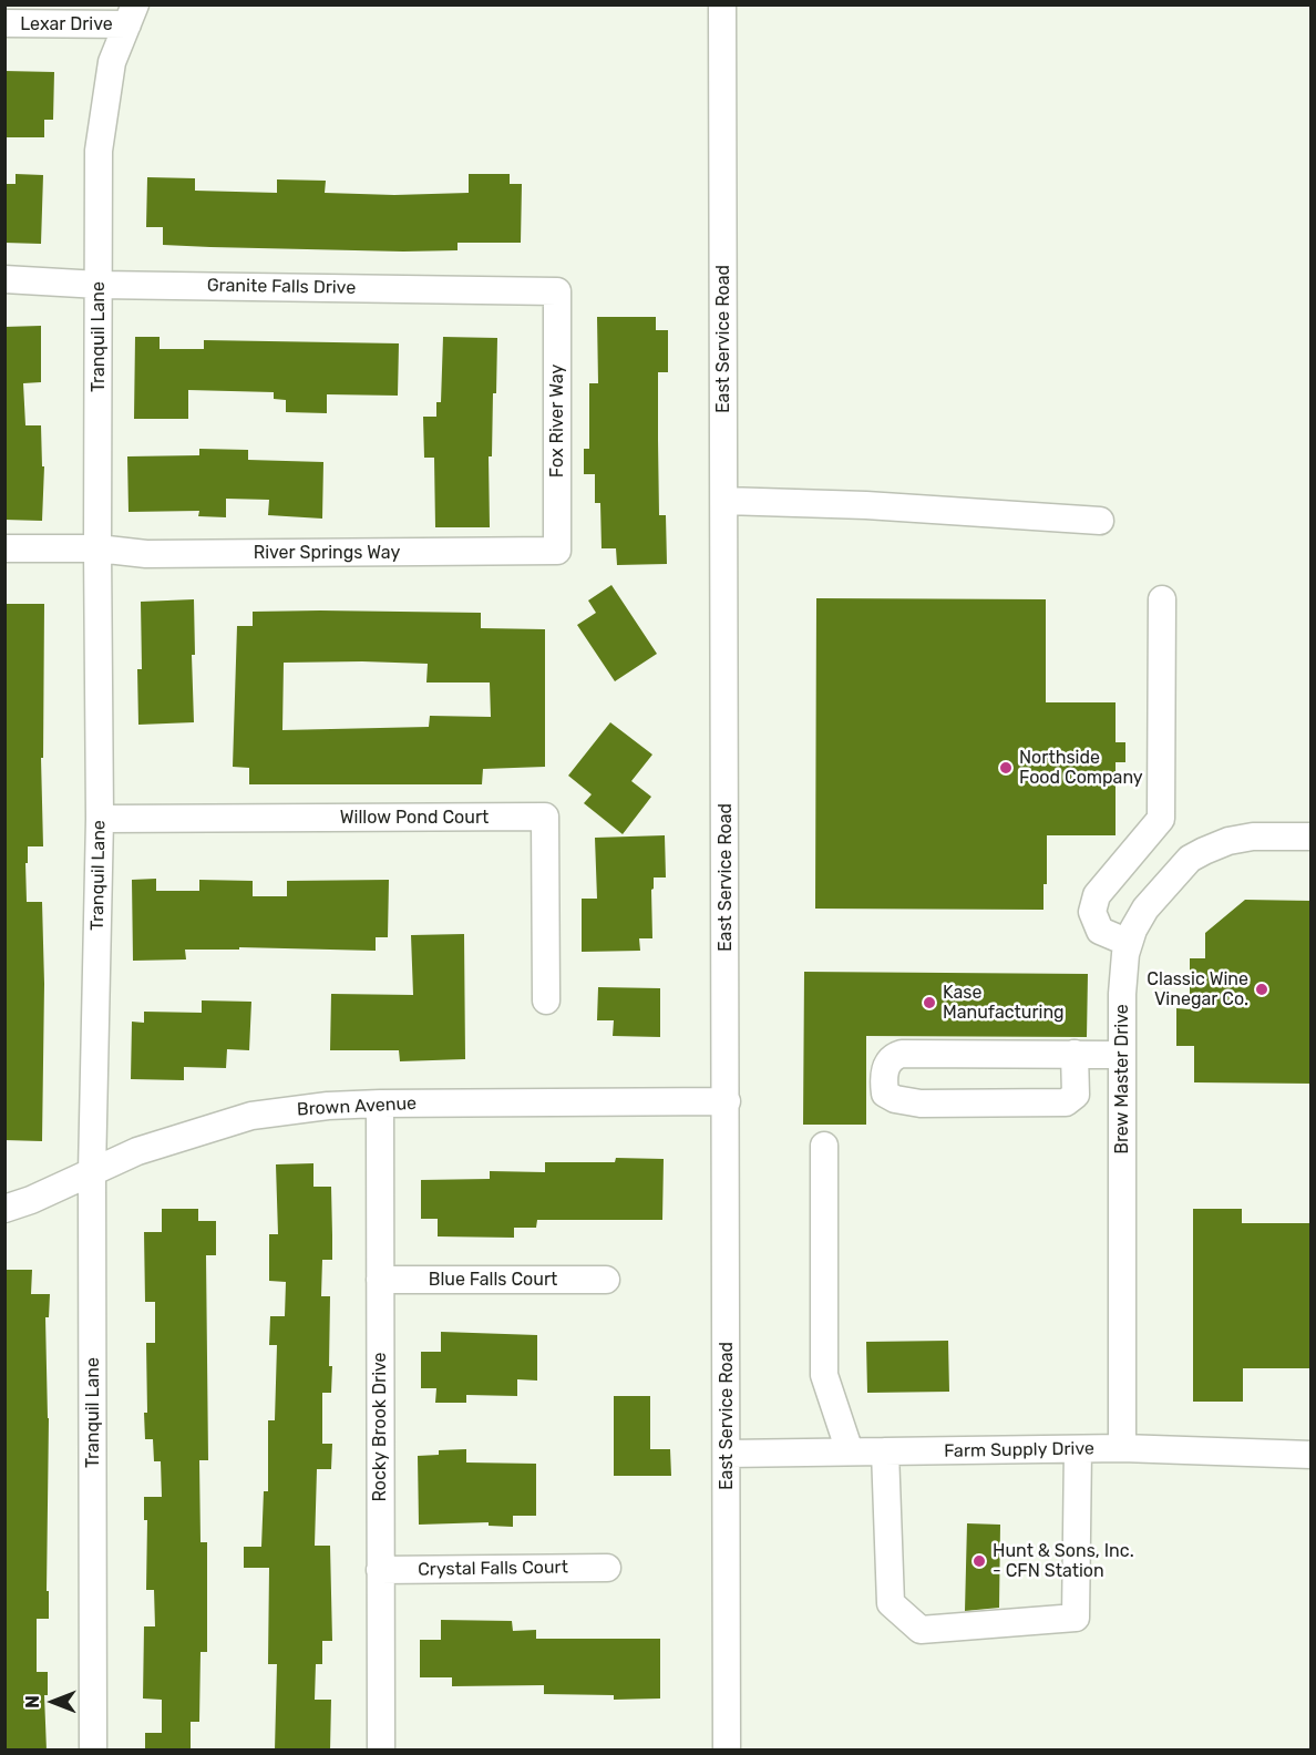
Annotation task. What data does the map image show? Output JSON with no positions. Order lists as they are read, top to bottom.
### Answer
{
  "streets": {
    "street": [
      "Lexar Drive",
      "Granite Falls Drive",
      "Tranquil Lane",
      "East Service Road",
      "Fox River Way",
      "River Springs Way",
      "Willow Pond Court",
      "Brew Master Drive",
      "Brown Avenue",
      "Blue Falls Court",
      "Rocky Brook Drive",
      "Farm Supply Drive",
      "Crystal Falls Court"
    ]
  },
  "crossings": [
    ["Lexar Drive", "Tranquil Lane"],
    ["Granite Falls Drive", "Tranquil Lane"],
    ["Granite Falls Drive", "Fox River Way"],
    ["Tranquil Lane", "River Springs Way"],
    ["Tranquil Lane", "Willow Pond Court"],
    ["Tranquil Lane", "Brown Avenue"],
    ["East Service Road", "Brown Avenue"],
    ["East Service Road", "Farm Supply Drive"],
    ["Fox River Way", "River Springs Way"],
    ["Brew Master Drive", "Farm Supply Drive"],
    ["Brown Avenue", "Rocky Brook Drive"],
    ["Blue Falls Court", "Rocky Brook Drive"],
    ["Rocky Brook Drive", "Crystal Falls Court"]
  ],
  "places": [
    "Northside Food Company",
    "Classic Wine Vinegar Co.",
    "Kase Manufacturing",
    "Hunt & Sons, Inc. - CFN Station"
  ],
  "north": "left"
}
